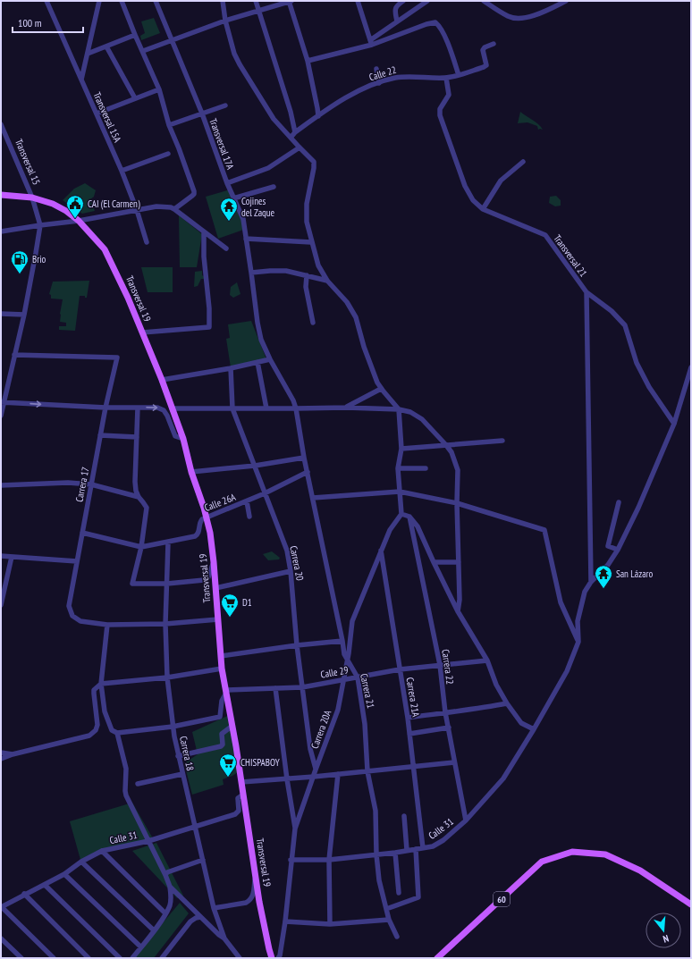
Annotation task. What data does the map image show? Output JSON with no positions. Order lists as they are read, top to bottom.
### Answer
{
  "streets": {
    "main road": ["Transversal 15", "Transversal 19", "60"],
    "street": [
      "Calle 22",
      "Transversal 15A",
      "Transversal 17A",
      "Transversal 21",
      "Carrera 17",
      "Calle 26A",
      "Carrera 20",
      "Carrera 22",
      "Calle 29",
      "Carrera 21",
      "Carrera 21A",
      "Carrera 20A",
      "Carrera 18",
      "Calle 31"
    ]
  },
  "crossings": [
    ["Calle 22", "Transversal 21"],
    ["Transversal 17A", "Carrera 21"],
    ["Transversal 15", "Transversal 19"],
    ["Transversal 19", "Calle 26A"],
    ["Transversal 19", "Calle 29"],
    ["Transversal 19", "Calle 31"],
    ["Carrera 17", "Calle 26A"],
    ["Calle 26A", "Carrera 20"],
    ["Calle 26A", "Carrera 21"],
    ["Calle 26A", "Carrera 18"],
    ["Carrera 20", "Calle 29"],
    ["Carrera 20", "Carrera 20A"],
    ["Carrera 22", "Calle 29"],
    ["Carrera 22", "Calle 31"],
    ["Calle 29", "Carrera 21"],
    ["Calle 29", "Carrera 21A"],
    ["Calle 29", "Carrera 20A"],
    ["Carrera 21", "Carrera 20A"],
    ["Carrera 21", "Calle 31"],
    ["Carrera 21A", "Carrera 20A"],
    ["Carrera 21A", "Calle 31"],
    ["Carrera 20A", "Calle 31"],
    ["Carrera 18", "Calle 31"]
  ],
  "places": {
    "public building": ["CAI (El Carmen)"],
    "temple": ["Cojines del Zaque", "San Lázaro"],
    "fuel station": ["Brio"],
    "supermarket": ["D1", "CHISPABOY"]
  },
  "scale_bar": "100 m",
  "north": "bottom"
}
